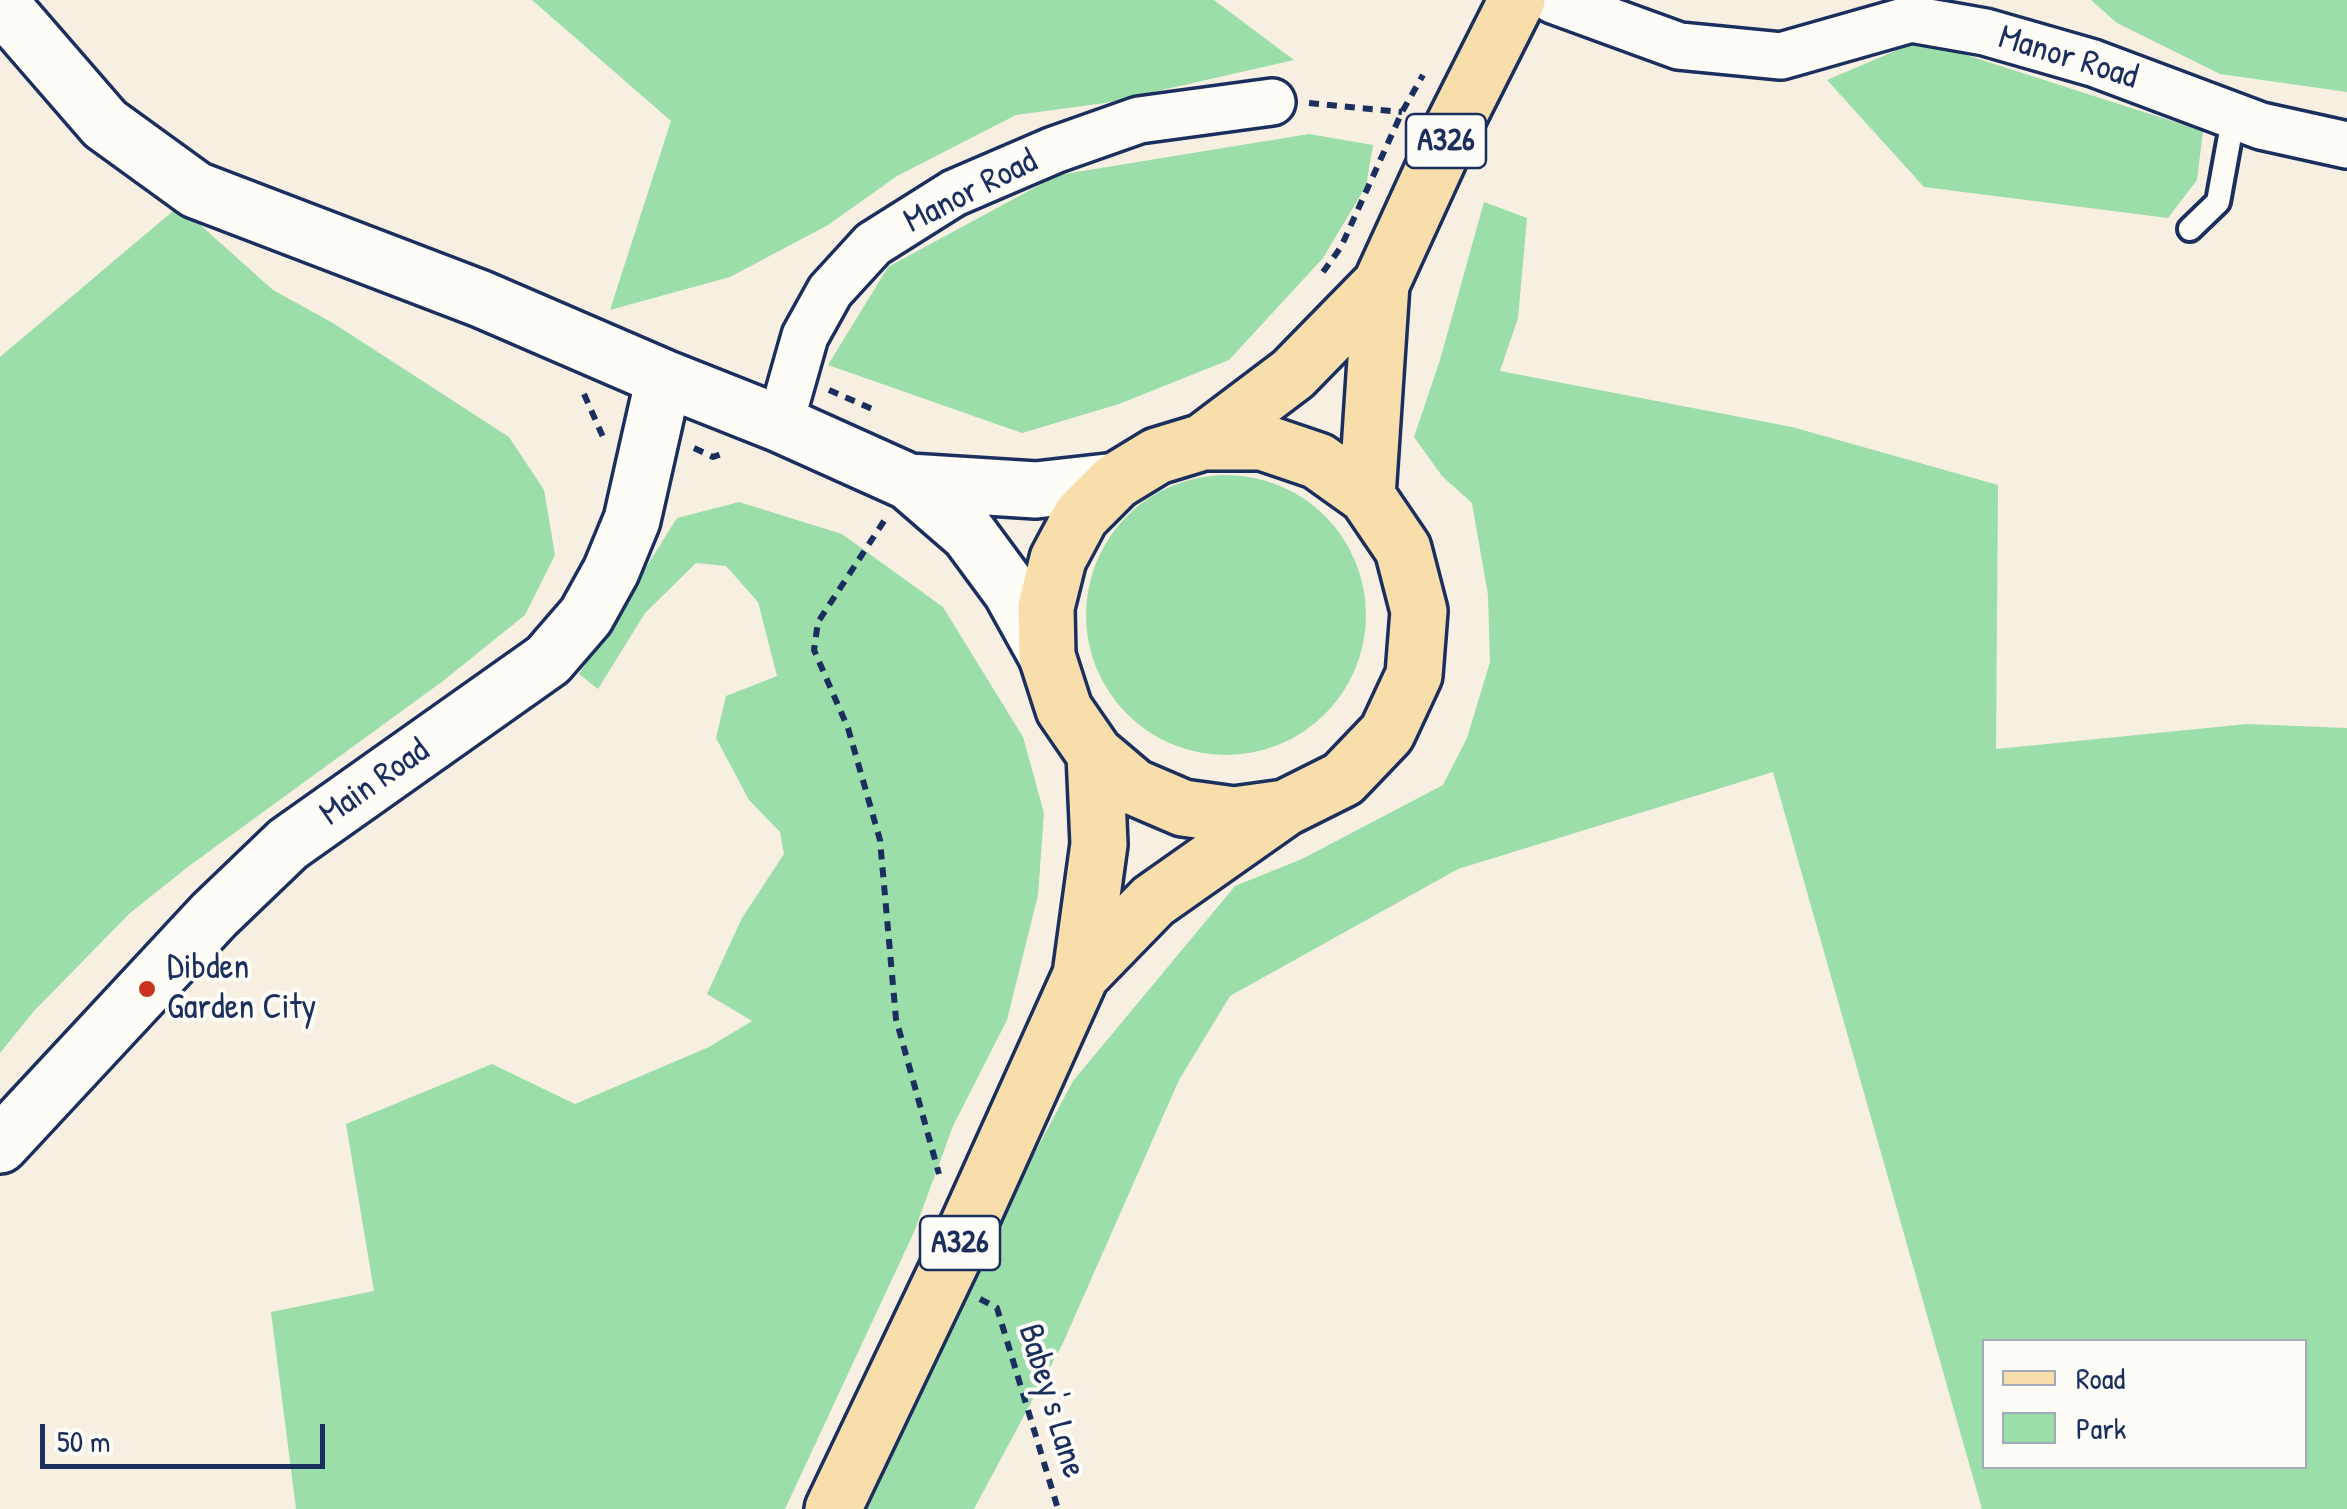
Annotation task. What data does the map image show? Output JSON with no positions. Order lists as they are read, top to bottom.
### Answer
{
  "streets": {
    "main road": ["A326"],
    "street": ["Manor Road", "Main Road"],
    "path": ["Babey's Lane"]
  },
  "places": ["Dibden Garden City"],
  "legend": ["Road", "Park"],
  "scale_bar": "50 m"
}
